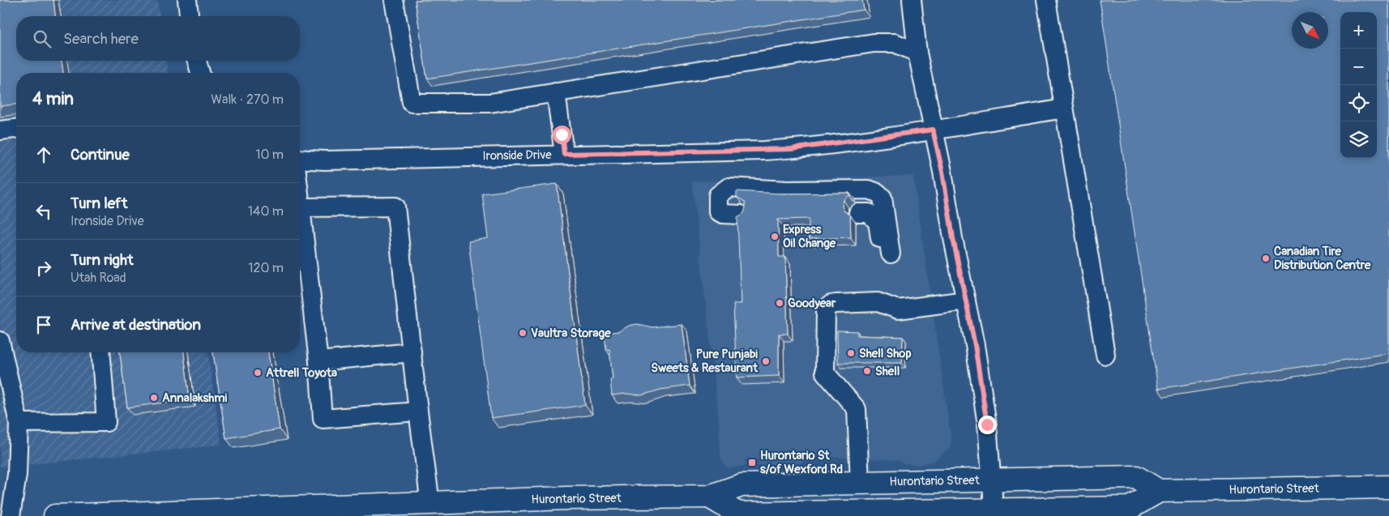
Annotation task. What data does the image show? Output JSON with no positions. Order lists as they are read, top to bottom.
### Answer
{
  "streets": {
    "main road": ["Hurontario Street"],
    "street": ["Ironside Drive"]
  },
  "places": {
    "other": [
      "Express Oil Change",
      "Canadian Tire Distribution Centre",
      "Goodyear",
      "Vaultra Storage",
      "Shell Shop",
      "Pure Punjabi Sweets & Restaurant",
      "Shell",
      "Attrell Toyota",
      "Annalakshmi"
    ],
    "transit": ["Hurontario St s/of Wexford Rd"]
  },
  "north": "bottom right",
  "page": {
    "map_buttons": ["+", "−"],
    "search": "Search here",
    "heading": ["4 min", "Walk · 270 m"],
    "list": [
      ["Continue", "10 m"],
      ["Turn left", "Ironside Drive", "140 m"],
      ["Turn right", "Utah Road", "120 m"],
      "Arrive at destination"
    ]
  }
}
